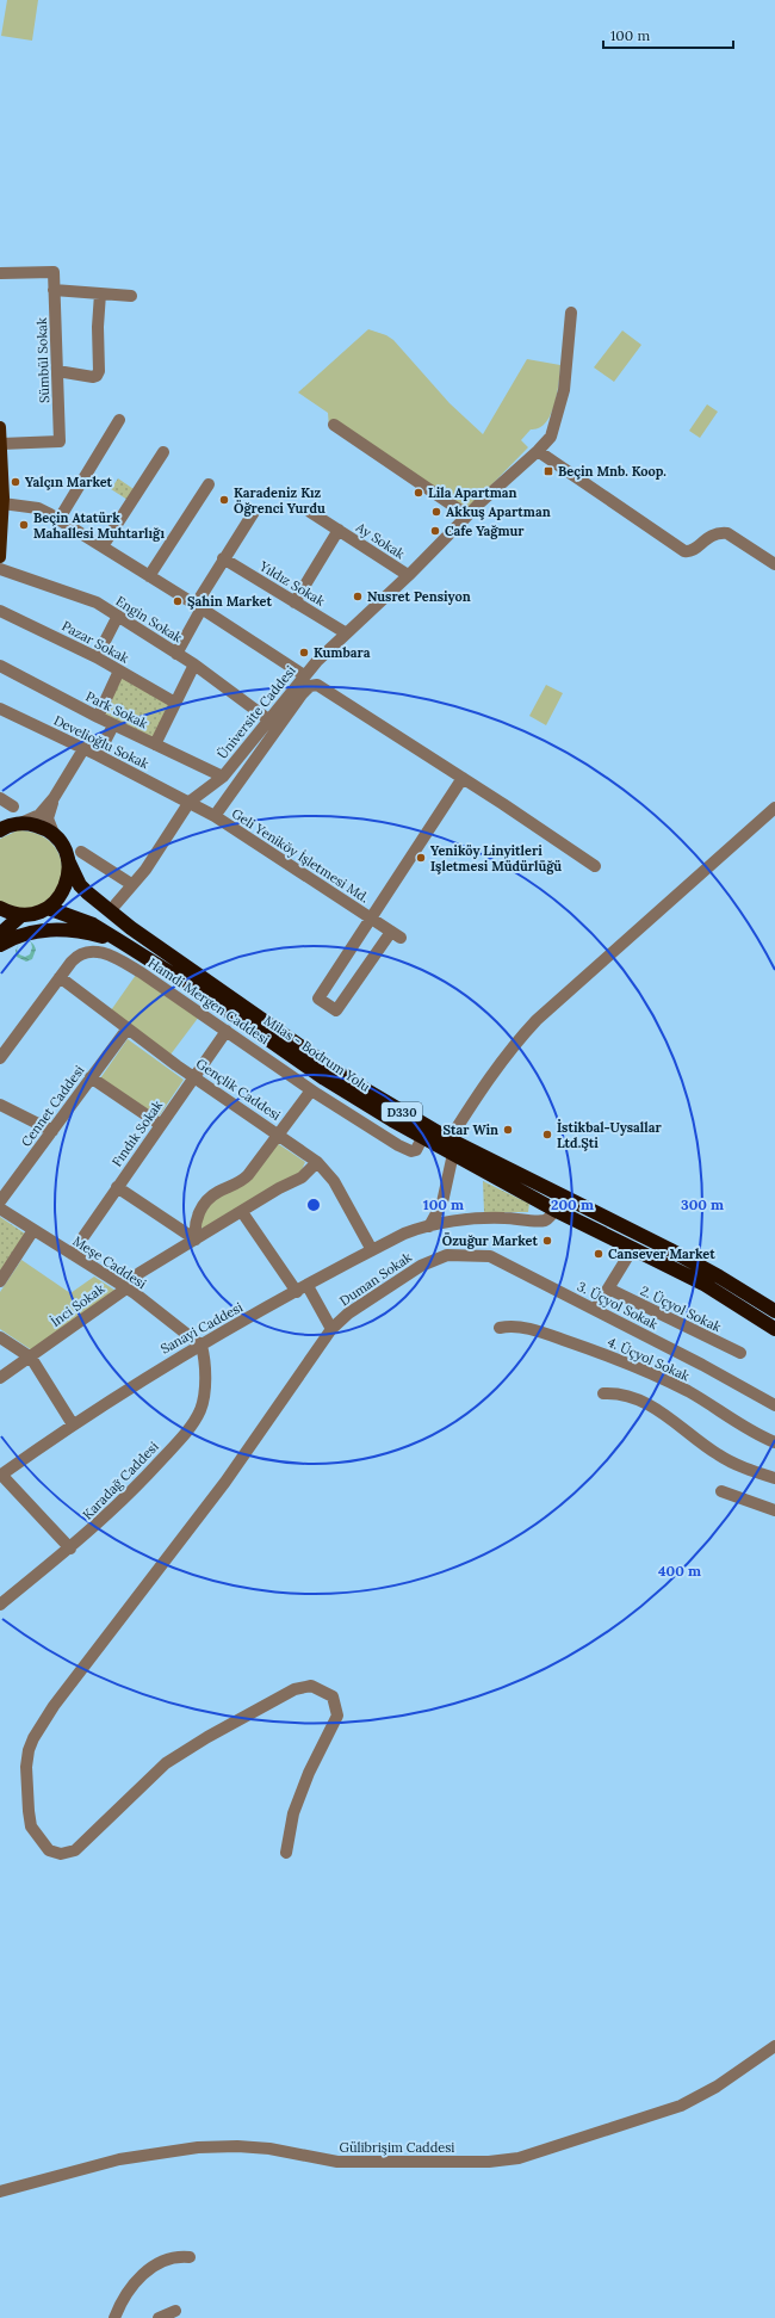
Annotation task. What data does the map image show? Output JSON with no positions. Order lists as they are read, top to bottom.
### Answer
{
  "streets": {
    "highway": ["Milas - Bodrum Yolu", "D330"],
    "street": [
      "Sümbül Sokak",
      "Ay Sokak",
      "Yıldız Sokak",
      "Engin Sokak",
      "Pazar Sokak",
      "Park Sokak",
      "Üniversite Caddesi",
      "Develioğlu Sokak",
      "Geli Yeniköy İşletmesi Md.",
      "Hamdi Mergen Caddesi",
      "Gençlik Caddesi",
      "Cennet Caddesi",
      "Fındık Sokak",
      "Meşe Caddesi",
      "Duman Sokak",
      "İnci Sokak",
      "3. Üçyol Sokak",
      "2. Üçyol Sokak",
      "Sanayi Caddesi",
      "4. Üçyol Sokak",
      "Karadağ Caddesi",
      "Gülibrişim Caddesi"
    ]
  },
  "crossings": [
    ["Ay Sokak", "Yıldız Sokak"],
    ["Ay Sokak", "Üniversite Caddesi"],
    ["Yıldız Sokak", "Üniversite Caddesi"],
    ["Engin Sokak", "Üniversite Caddesi"],
    ["Park Sokak", "Üniversite Caddesi"],
    ["Üniversite Caddesi", "Develioğlu Sokak"],
    ["Üniversite Caddesi", "Geli Yeniköy İşletmesi Md."],
    ["Develioğlu Sokak", "Geli Yeniköy İşletmesi Md."],
    ["Hamdi Mergen Caddesi", "Milas - Bodrum Yolu"],
    ["Hamdi Mergen Caddesi", "Gençlik Caddesi"],
    ["Hamdi Mergen Caddesi", "Fındık Sokak"],
    ["Milas - Bodrum Yolu", "Sanayi Caddesi"],
    ["Gençlik Caddesi", "Cennet Caddesi"],
    ["Gençlik Caddesi", "Fındık Sokak"],
    ["Gençlik Caddesi", "İnci Sokak"],
    ["Gençlik Caddesi", "Sanayi Caddesi"],
    ["Fındık Sokak", "Meşe Caddesi"],
    ["Meşe Caddesi", "İnci Sokak"],
    ["Meşe Caddesi", "Sanayi Caddesi"],
    ["Meşe Caddesi", "Karadağ Caddesi"],
    ["Duman Sokak", "3. Üçyol Sokak"],
    ["Sanayi Caddesi", "Karadağ Caddesi"]
  ],
  "places": {
    "transit": ["Beçin Mnb. Koop."],
    "other": [
      "Yalçın Market",
      "Lila Apartman",
      "Karadeniz Kız Öğrenci Yurdu",
      "Akkuş Apartman",
      "Beçin Atatürk Mahallesi Muhtarlığı",
      "Cafe Yağmur",
      "Nusret Pensiyon",
      "Şahin Market",
      "Kumbara",
      "Yeniköy Linyitleri Işletmesi Müdürlüğü",
      "Star Win",
      "İstikbal-Uysallar Ltd.Şti",
      "Özuğur Market",
      "Cansever Market"
    ]
  },
  "scale_bar": "100 m",
  "rings": [
    "100 m",
    "200 m",
    "300 m",
    "400 m"
  ]
}
